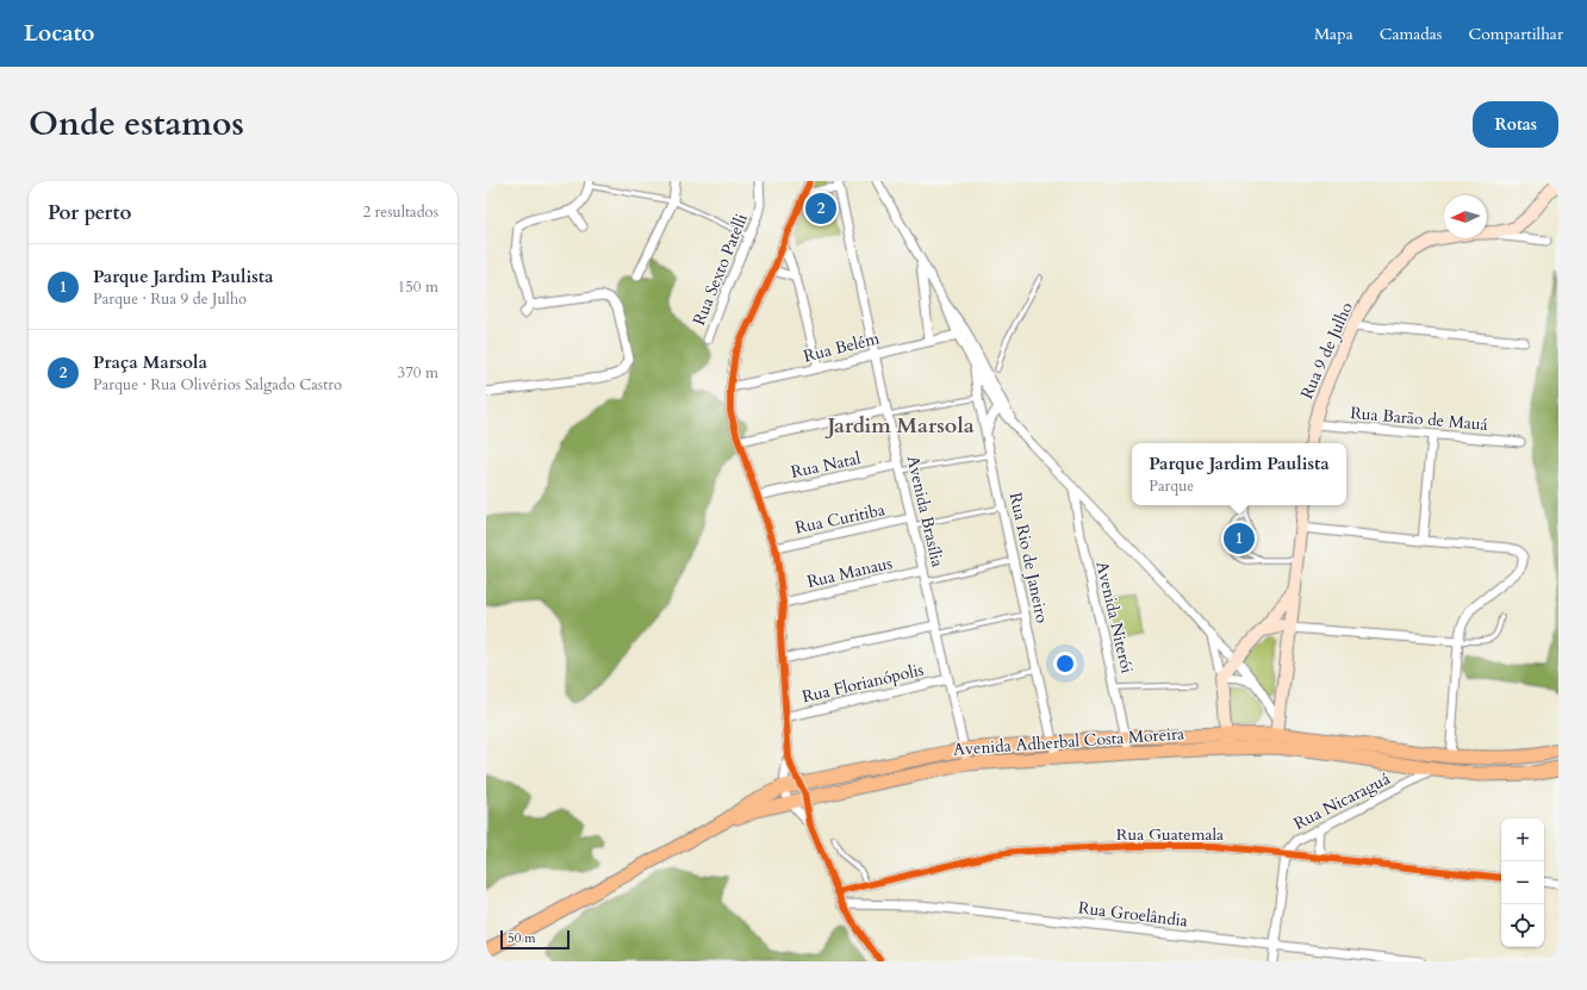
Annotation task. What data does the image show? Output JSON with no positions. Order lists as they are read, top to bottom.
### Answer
{
  "streets": {
    "main road": ["Rua 9 de Julho", "Avenida Adherbal Costa Moreira"],
    "street": [
      "Rua Sexto Patelli",
      "Rua Belém",
      "Rua Barão de Mauá",
      "Rua Natal",
      "Avenida Brasília",
      "Rua Curitiba",
      "Rua Rio de Janeiro",
      "Rua Manaus",
      "Avenida Niterói",
      "Rua Florianópolis",
      "Rua Nicaraguá",
      "Rua Guatemala",
      "Rua Groelândia"
    ]
  },
  "crossings": [
    ["Rua Belém", "Avenida Brasília"],
    ["Rua 9 de Julho", "Rua Barão de Mauá"],
    ["Rua Natal", "Avenida Brasília"],
    ["Avenida Brasília", "Rua Curitiba"],
    ["Avenida Brasília", "Rua Manaus"],
    ["Avenida Brasília", "Rua Florianópolis"],
    ["Avenida Brasília", "Avenida Adherbal Costa Moreira"],
    ["Rua Rio de Janeiro", "Avenida Adherbal Costa Moreira"],
    ["Avenida Niterói", "Avenida Adherbal Costa Moreira"],
    ["Avenida Adherbal Costa Moreira", "Rua Nicaraguá"],
    ["Rua Nicaraguá", "Rua Guatemala"]
  ],
  "districts": ["Jardim Marsola"],
  "scale_bar": "50 m",
  "north": "left",
  "page": {
    "header": "Locato",
    "nav": ["Mapa", "Camadas", "Compartilhar"],
    "title": "Onde estamos",
    "buttons": "Rotas",
    "heading": ["Por perto", "2 resultados"],
    "pins": ["2", "1"],
    "list": [
      {
        "mark": "1",
        "name": "Parque Jardim Paulista",
        "note": "Parque · Rua 9 de Julho",
        "value": "150 m"
      },
      {
        "mark": "2",
        "name": "Praça Marsola",
        "note": "Parque · Rua Olivérios Salgado Castro",
        "value": "370 m"
      }
    ],
    "popup": ["Parque Jardim Paulista", "Parque"],
    "map_buttons": ["+", "−"],
    "scale": "50 m"
  }
}
